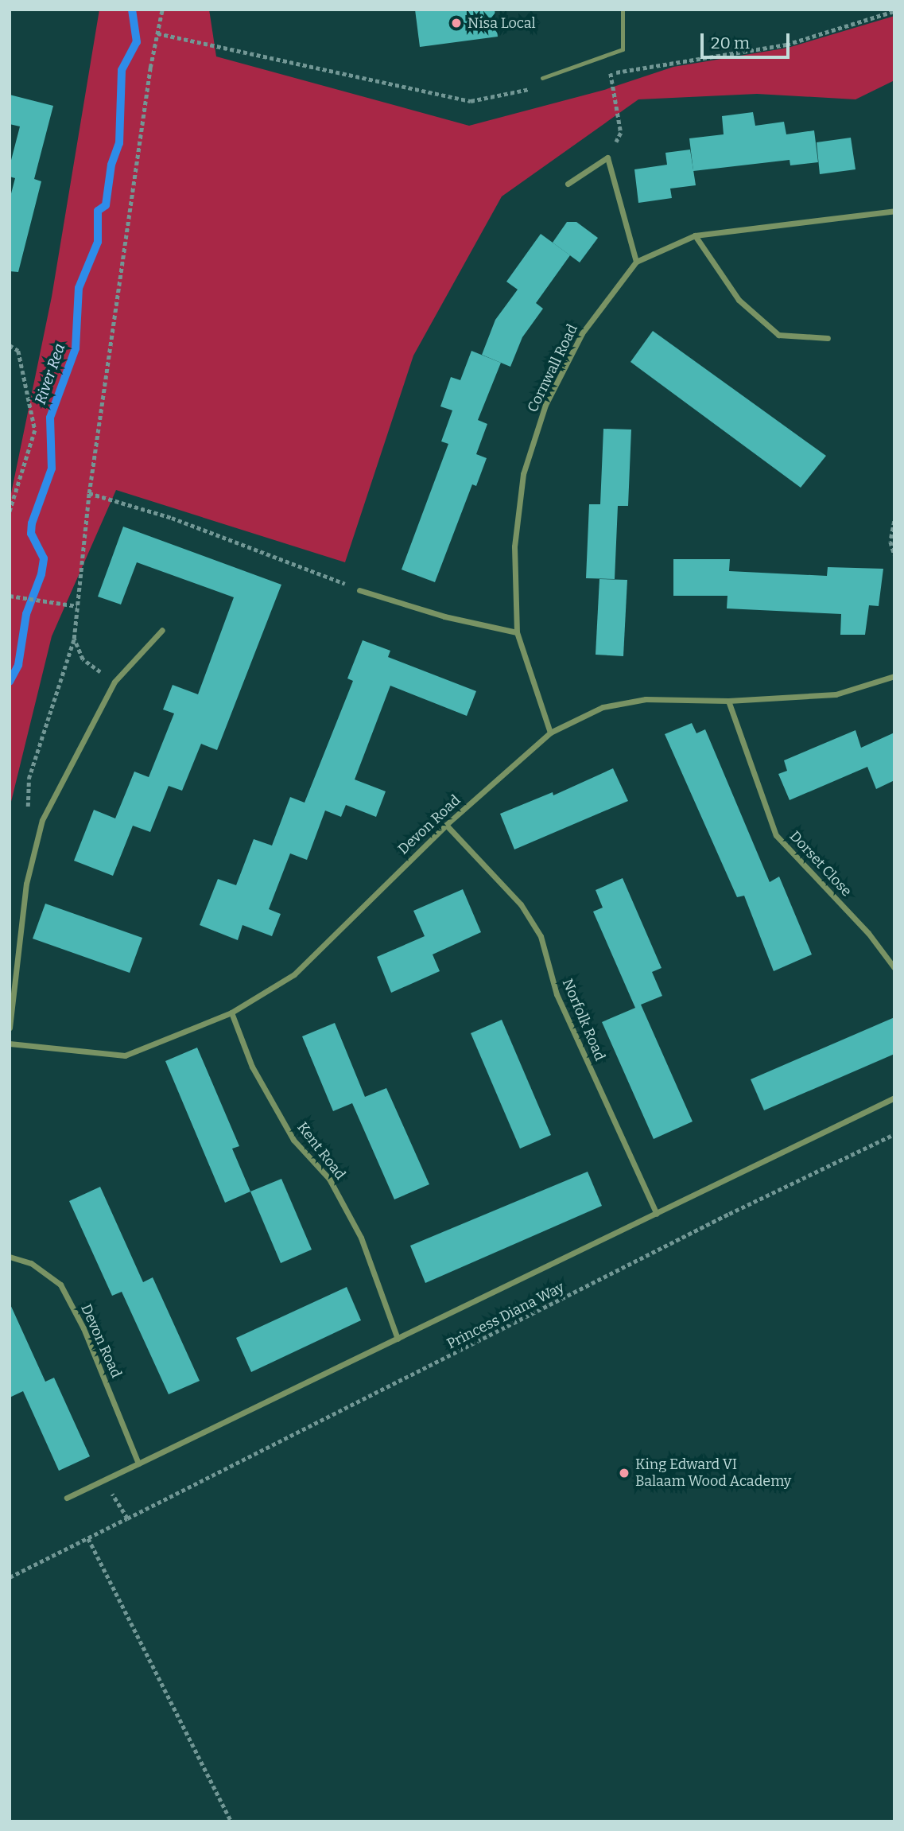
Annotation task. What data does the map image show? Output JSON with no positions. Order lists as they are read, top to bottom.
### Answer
{
  "streets": {
    "street": [
      "Cornwall Road",
      "Devon Road",
      "Dorset Close",
      "Norfolk Road",
      "Kent Road"
    ],
    "path": ["Princess Diana Way"]
  },
  "crossings": [
    ["Cornwall Road", "Devon Road"],
    ["Devon Road", "Dorset Close"],
    ["Devon Road", "Norfolk Road"],
    ["Devon Road", "Kent Road"]
  ],
  "water": ["River Rea"],
  "places": ["Nisa Local", "King Edward VI Balaam Wood Academy"],
  "scale_bar": "20 m"
}
